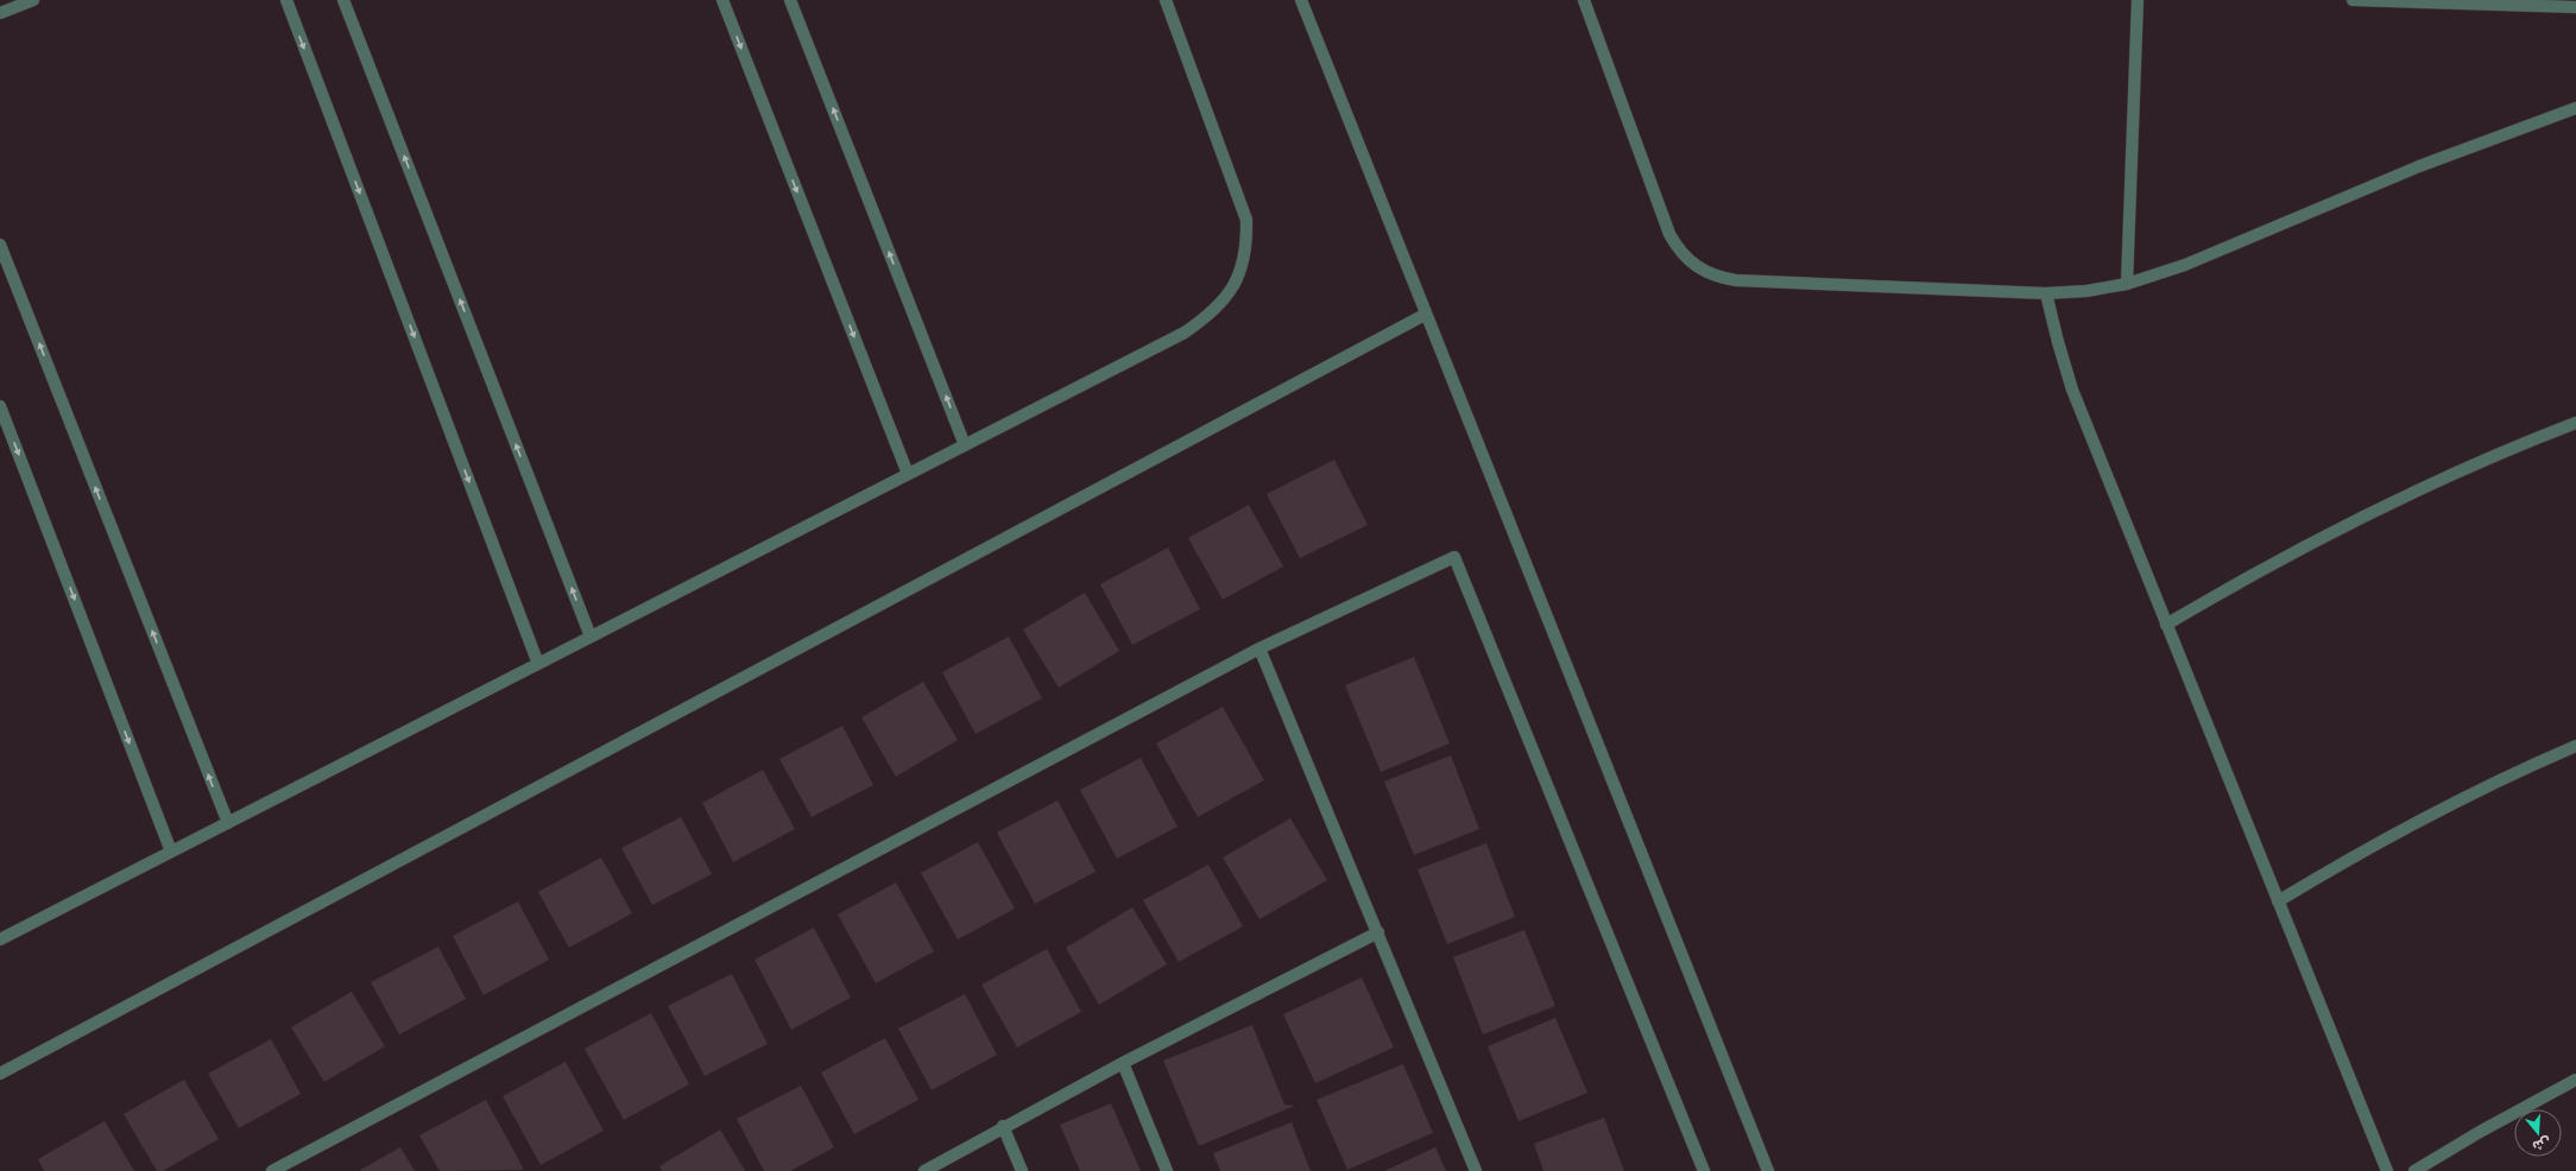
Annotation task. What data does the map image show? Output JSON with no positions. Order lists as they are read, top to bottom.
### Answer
{
  "north": "bottom"
}
